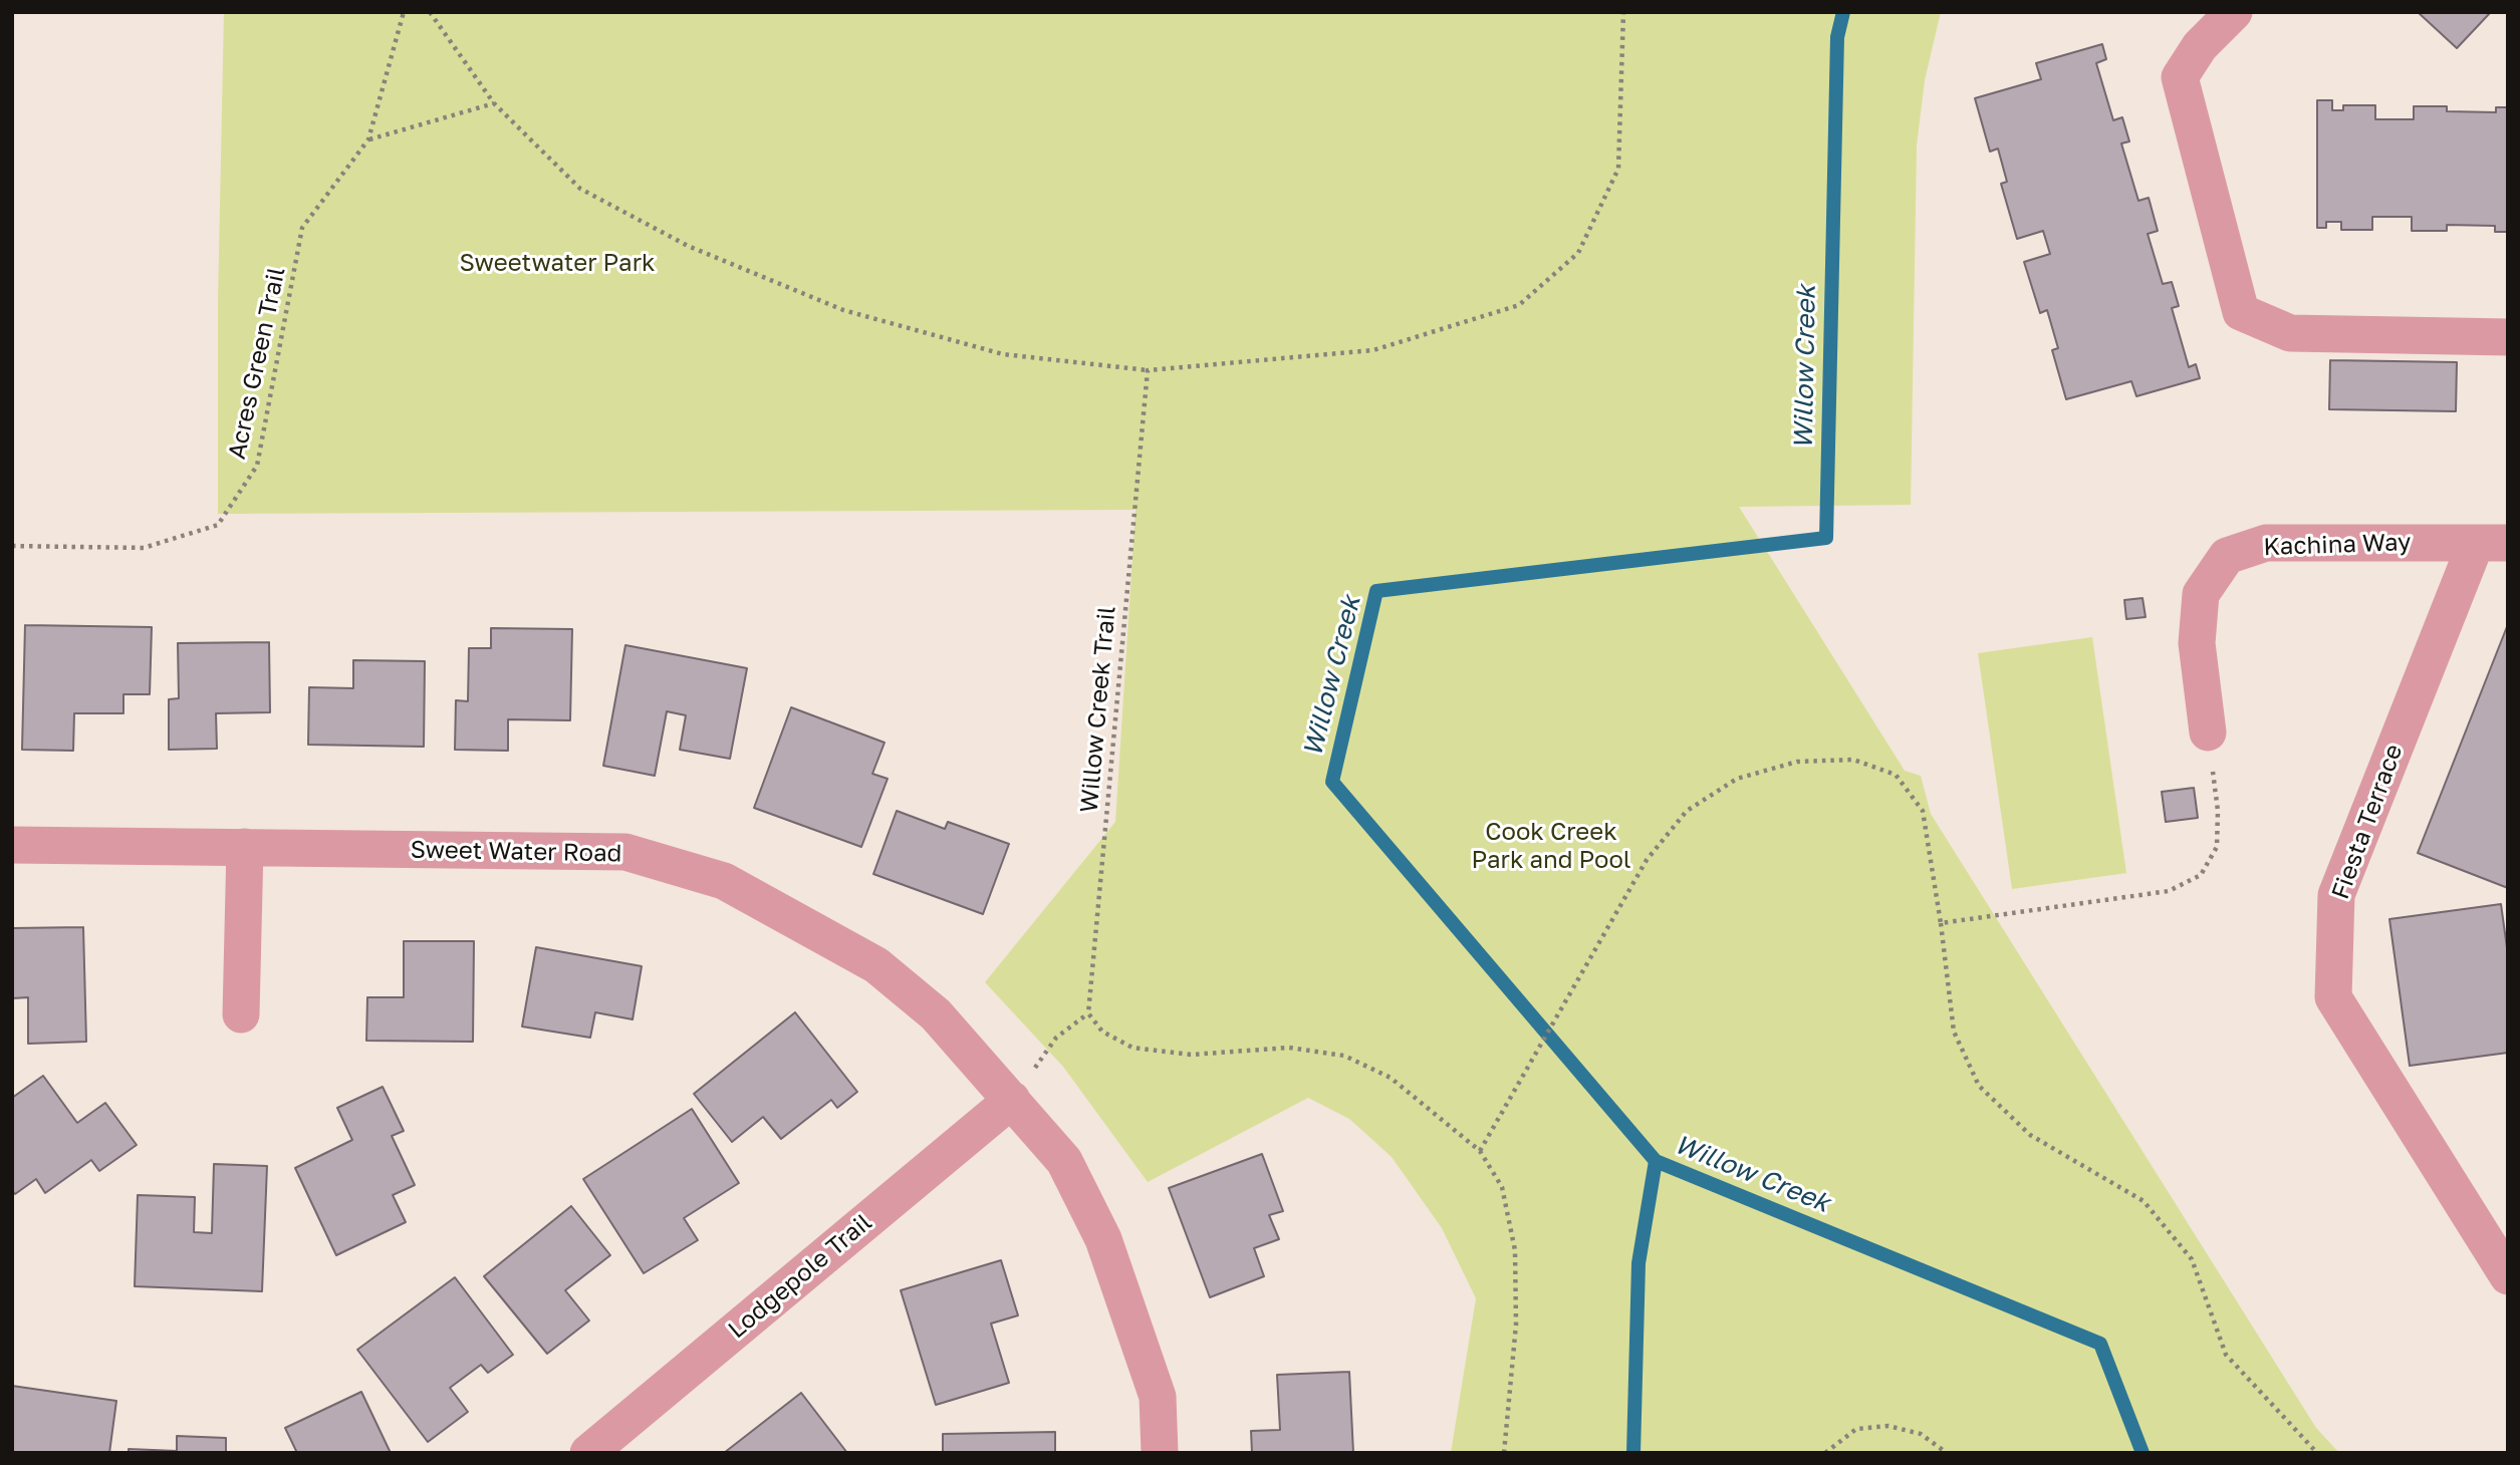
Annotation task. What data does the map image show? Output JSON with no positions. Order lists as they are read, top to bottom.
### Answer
{
  "streets": {
    "street": [
      "Kachina Way",
      "Fiesta Terrace",
      "Sweet Water Road",
      "Lodgepole Trail"
    ],
    "path": ["Acres Green Trail", "Willow Creek Trail"]
  },
  "crossings": [
    ["Kachina Way", "Fiesta Terrace"],
    ["Sweet Water Road", "Lodgepole Trail"]
  ],
  "water": ["Willow Creek"],
  "parks": ["Sweetwater Park", "Cook Creek Park and Pool"]
}
